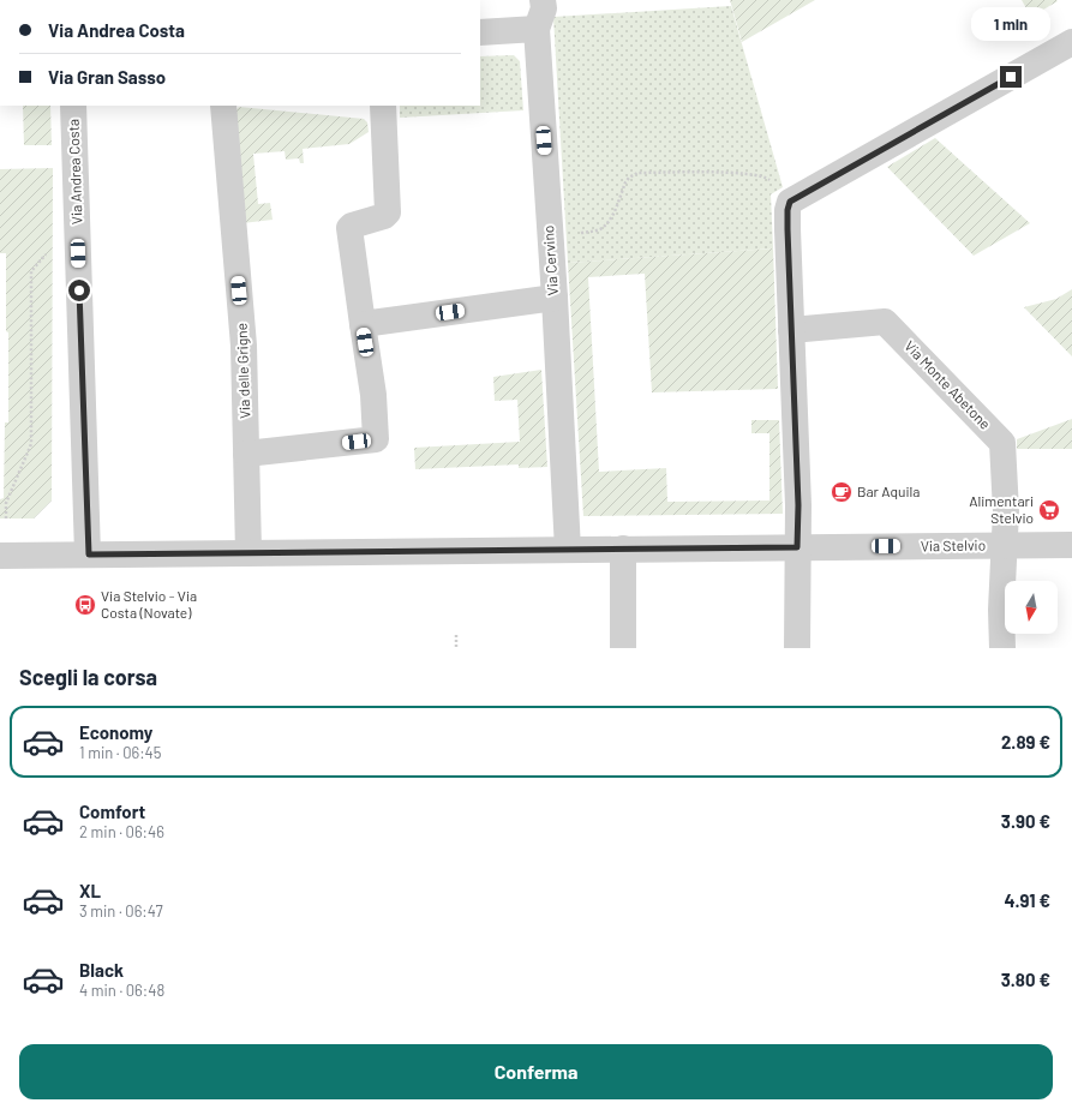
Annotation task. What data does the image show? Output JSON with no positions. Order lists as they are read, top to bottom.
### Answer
{
  "streets": {
    "street": [
      "Via Andrea Costa",
      "Via Cervino",
      "Via delle Grigne",
      "Via Monte Abetone",
      "Via Stelvio"
    ]
  },
  "crossings": [
    ["Via Andrea Costa", "Via Stelvio"],
    ["Via Cervino", "Via Stelvio"],
    ["Via delle Grigne", "Via Stelvio"],
    ["Via Monte Abetone", "Via Stelvio"]
  ],
  "places": {
    "cafe": ["Bar Aquila"],
    "supermarket": ["Alimentari Stelvio"],
    "bus stop": ["Via Stelvio - Via Costa (Novate)"]
  },
  "north": "bottom",
  "page": {
    "banner": ["Via Andrea Costa", "Via Gran Sasso"],
    "bubble": "1 min",
    "heading": "Scegli la corsa",
    "list": [
      {
        "name": "Economy",
        "note": "1 min · 06:45",
        "value": "2.89 €"
      },
      {
        "name": "Comfort",
        "note": "2 min · 06:46",
        "value": "3.90 €"
      },
      {
        "name": "XL",
        "note": "3 min · 06:47",
        "value": "4.91 €"
      },
      {
        "name": "Black",
        "note": "4 min · 06:48",
        "value": "3.80 €"
      }
    ],
    "buttons": "Conferma"
  }
}
